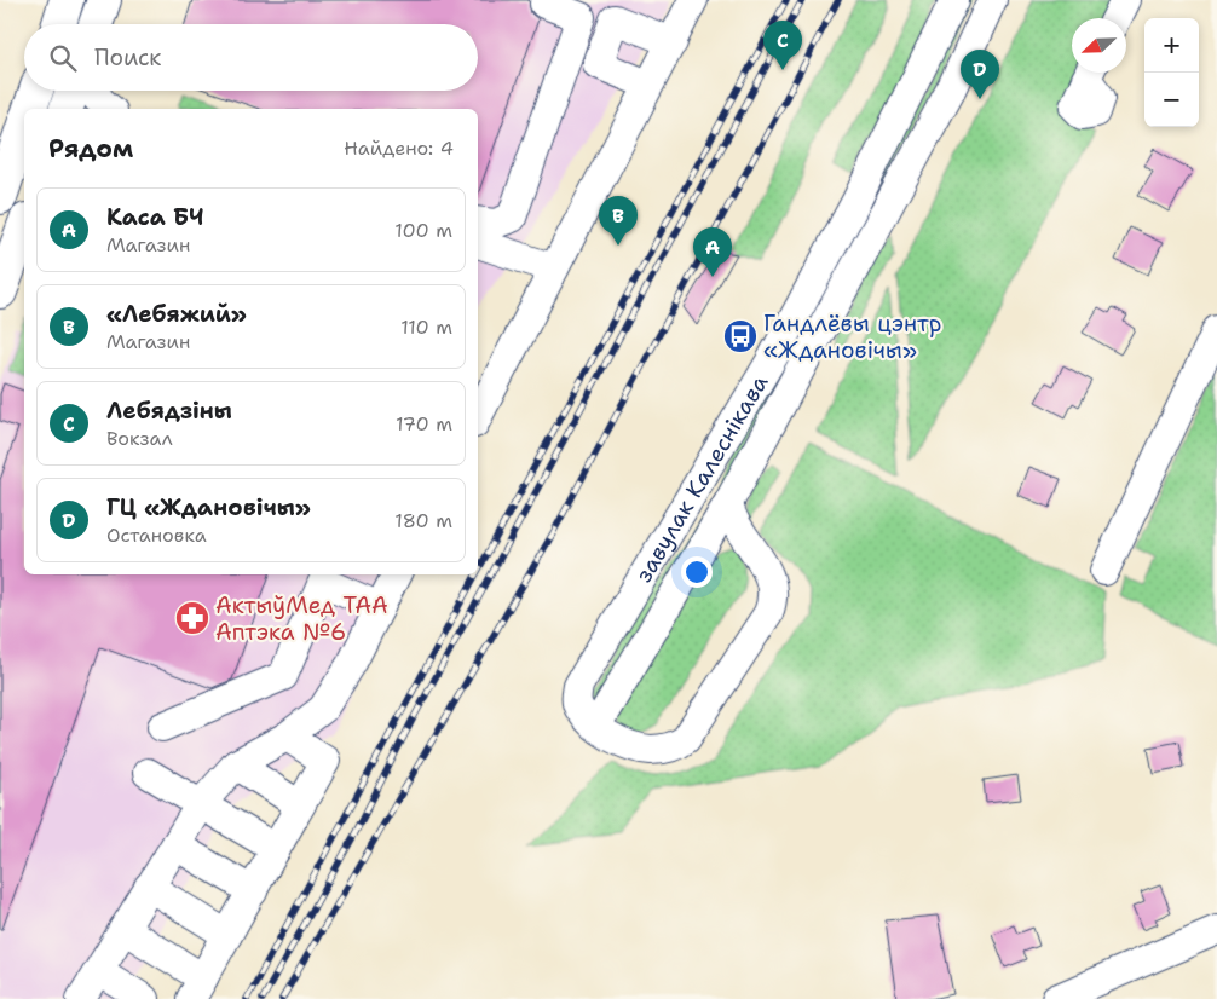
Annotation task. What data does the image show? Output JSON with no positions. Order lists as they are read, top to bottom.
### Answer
{
  "streets": {
    "street": ["завулак Калеснікава"]
  },
  "places": {
    "bus stop": ["Гандлёвы цэнтр «Ждановічы»"],
    "pharmacy": ["АктыўМед ТАА Аптэка №6"]
  },
  "north": "bottom left",
  "page": {
    "map_buttons": ["+", "−"],
    "pins": [
      "C",
      "D",
      "B",
      "A"
    ],
    "search": "Поиск",
    "heading": ["Рядом", "Найдено: 4"],
    "list": [
      {
        "mark": "A",
        "name": "Каса БЧ",
        "note": "Магазин",
        "value": "100 m"
      },
      {
        "mark": "B",
        "name": "«Лебяжий»",
        "note": "Магазин",
        "value": "110 m"
      },
      {
        "mark": "C",
        "name": "Лебядзіны",
        "note": "Вокзал",
        "value": "170 m"
      },
      {
        "mark": "D",
        "name": "ГЦ «Ждановічы»",
        "note": "Остановка",
        "value": "180 m"
      }
    ]
  }
}
